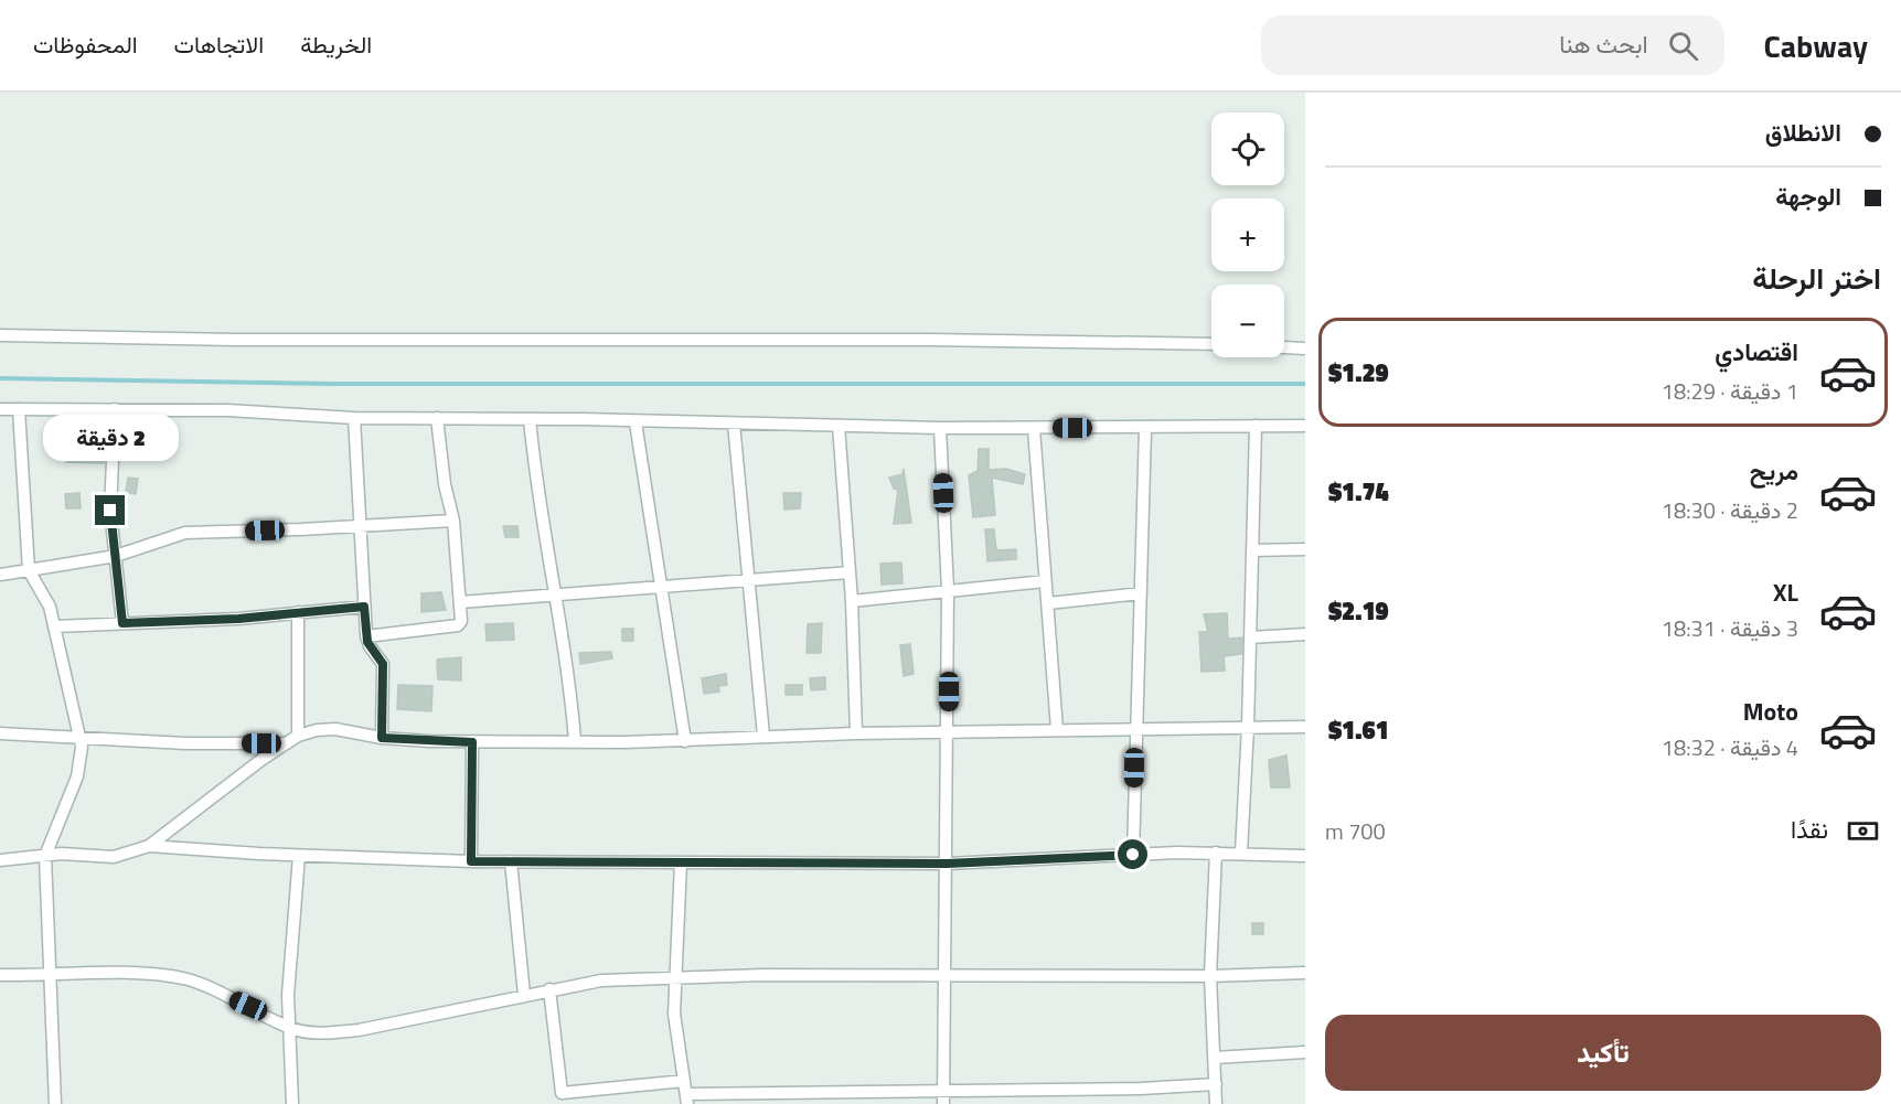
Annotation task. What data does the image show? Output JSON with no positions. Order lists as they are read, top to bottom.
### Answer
{
  "page": {
    "header": "Cabway",
    "search": "ابحث هنا",
    "nav": ["الخريطة", "الاتجاهات", "المحفوظات"],
    "banner": ["الانطلاق", "الوجهة"],
    "map_buttons": ["+", "−"],
    "heading": "اختر الرحلة",
    "list": [
      {
        "name": "اقتصادي",
        "note": "1 دقيقة · 18:29",
        "value": "$1.29"
      },
      {
        "name": "مريح",
        "note": "2 دقيقة · 18:30",
        "value": "$1.74"
      },
      {
        "name": "XL",
        "note": "3 دقيقة · 18:31",
        "value": "$2.19"
      },
      {
        "name": "Moto",
        "note": "4 دقيقة · 18:32",
        "value": "$1.61"
      }
    ],
    "bubble": "2 دقيقة",
    "pay": ["نقدًا", "700 m"],
    "buttons": "تأكيد"
  }
}
